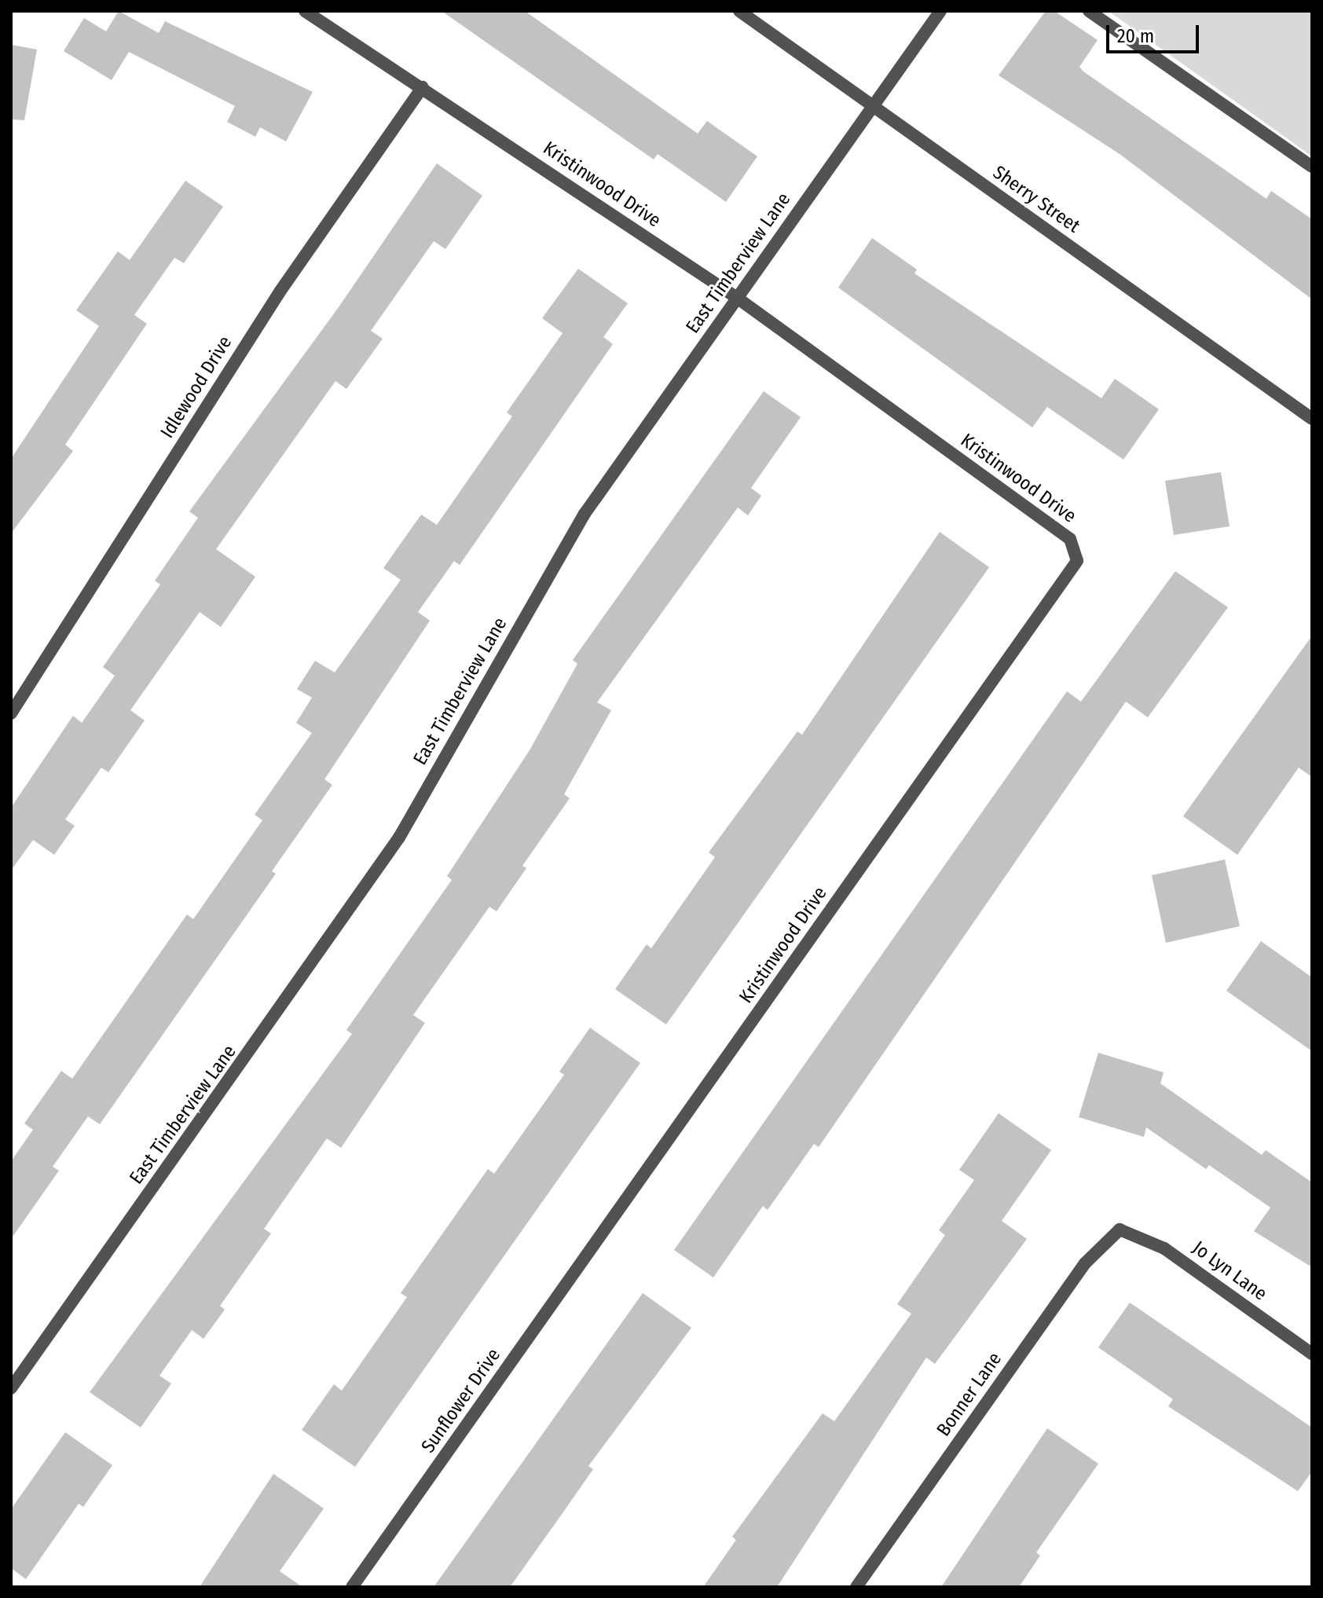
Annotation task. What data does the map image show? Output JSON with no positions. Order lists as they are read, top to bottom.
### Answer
{
  "streets": {
    "street": [
      "Kristinwood Drive",
      "Sherry Street",
      "East Timberview Lane",
      "Idlewood Drive",
      "Jo Lyn Lane",
      "Bonner Lane",
      "Sunflower Drive"
    ]
  },
  "crossings": [
    ["Kristinwood Drive", "East Timberview Lane"],
    ["Kristinwood Drive", "Idlewood Drive"],
    ["Kristinwood Drive", "Sunflower Drive"],
    ["Sherry Street", "East Timberview Lane"],
    ["Jo Lyn Lane", "Bonner Lane"]
  ],
  "scale_bar": "20 m"
}
